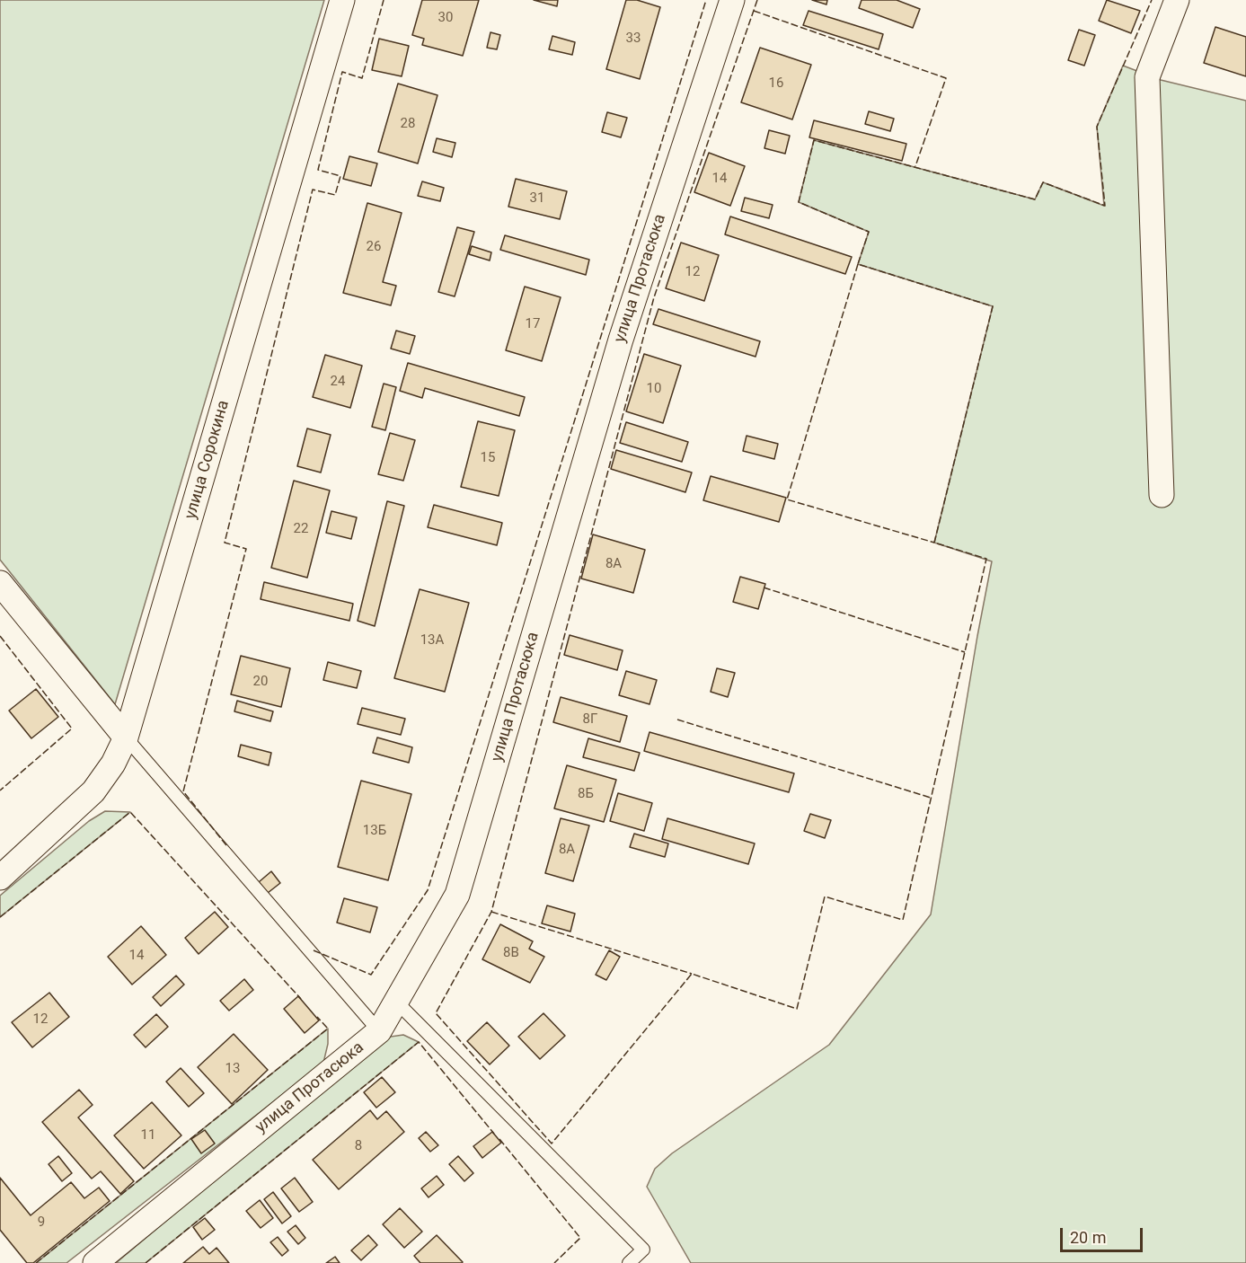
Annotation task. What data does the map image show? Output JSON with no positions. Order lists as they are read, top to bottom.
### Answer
{
  "streets": {
    "street": ["улица Протасюка", "улица Сорокина"]
  },
  "house_numbers": [
    "30",
    "33",
    "16",
    "28",
    "14",
    "31",
    "26",
    "12",
    "17",
    "24",
    "10",
    "15",
    "22",
    "8А",
    "13А",
    "20",
    "8Г",
    "8Б",
    "13Б",
    "8А",
    "8В",
    "14",
    "12",
    "13",
    "11",
    "8",
    "9"
  ],
  "scale_bar": "20 m"
}
